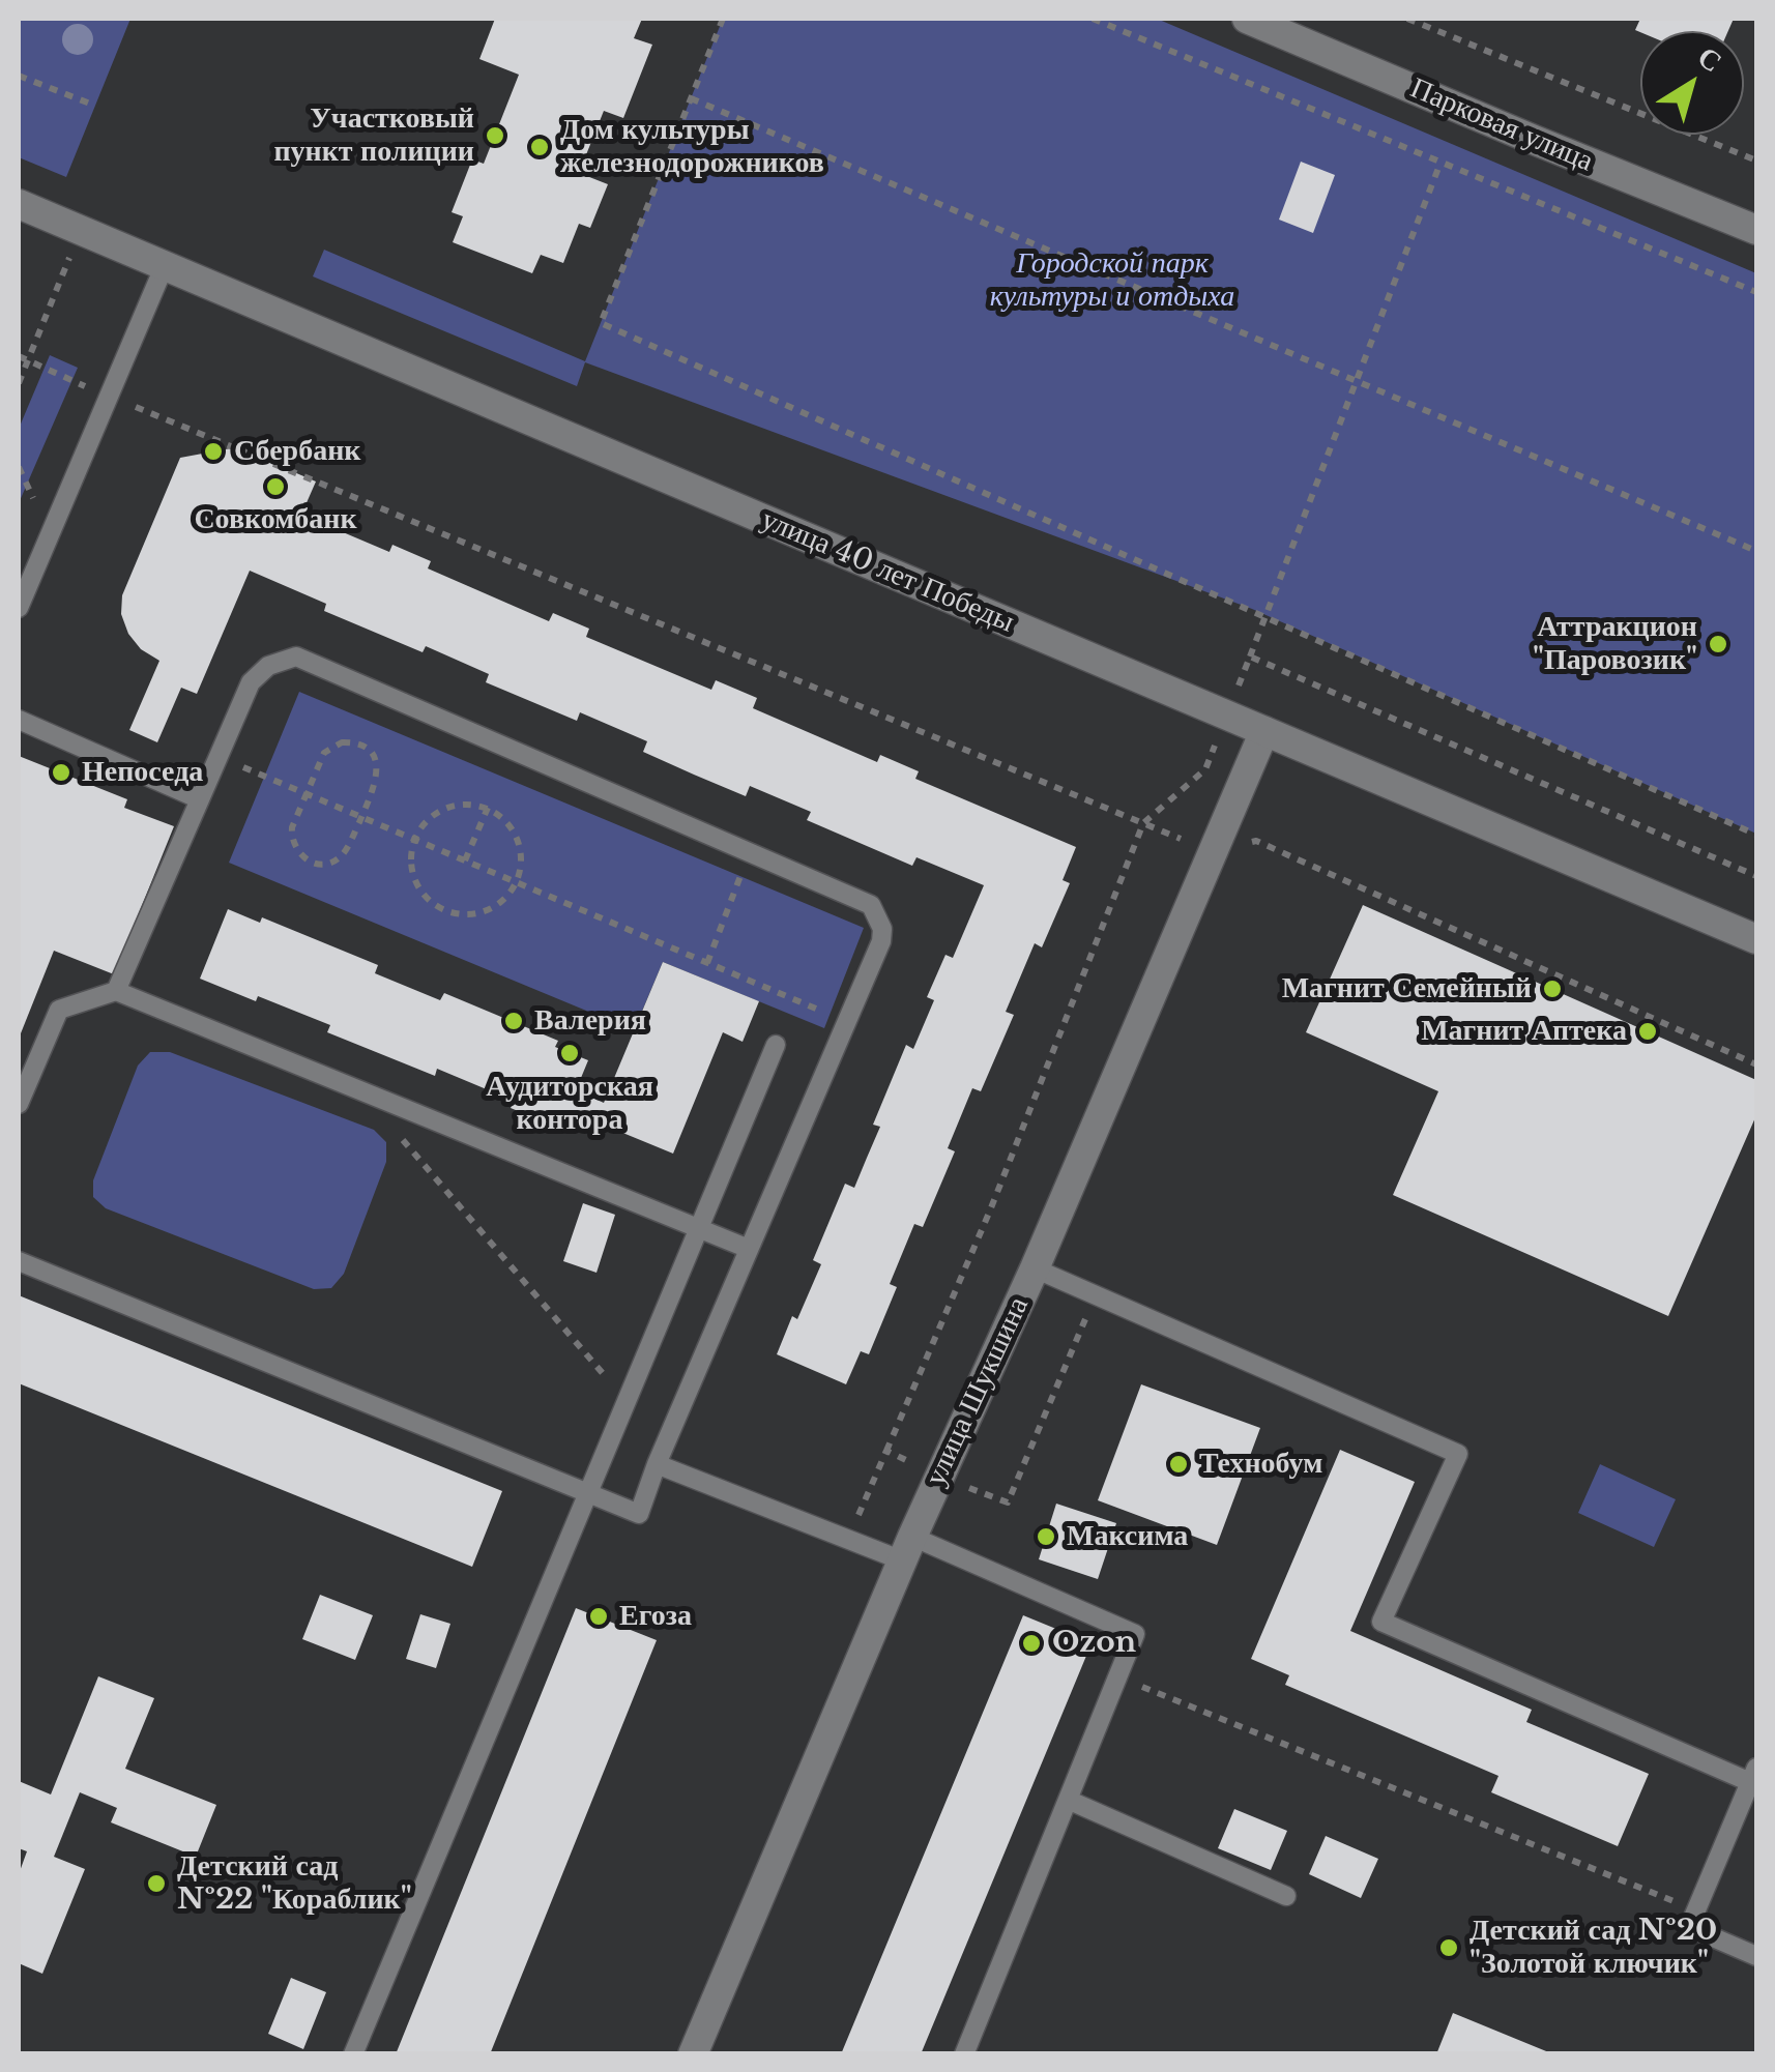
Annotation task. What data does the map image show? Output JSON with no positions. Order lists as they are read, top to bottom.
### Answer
{
  "streets": {
    "street": ["Парковая улица", "улица 40 лет Победы", "улица Шукшина"]
  },
  "crossings": [
    ["улица 40 лет Победы", "улица Шукшина"]
  ],
  "parks": ["Городской парк культуры и отдыха"],
  "places": [
    "Участковый пункт полиции",
    "Дом культуры железнодорожников",
    "Сбербанк",
    "Совкомбанк",
    "Аттракцион \"Паровозик\"",
    "Непоседа",
    "Магнит Семейный",
    "Валерия",
    "Магнит Аптека",
    "Аудиторская контора",
    "Технобум",
    "Максима",
    "Егоза",
    "Ozon",
    "Детский сад №22 \"Кораблик\"",
    "Детский сад №20 \"Золотой ключик\""
  ],
  "north": "top right"
}
